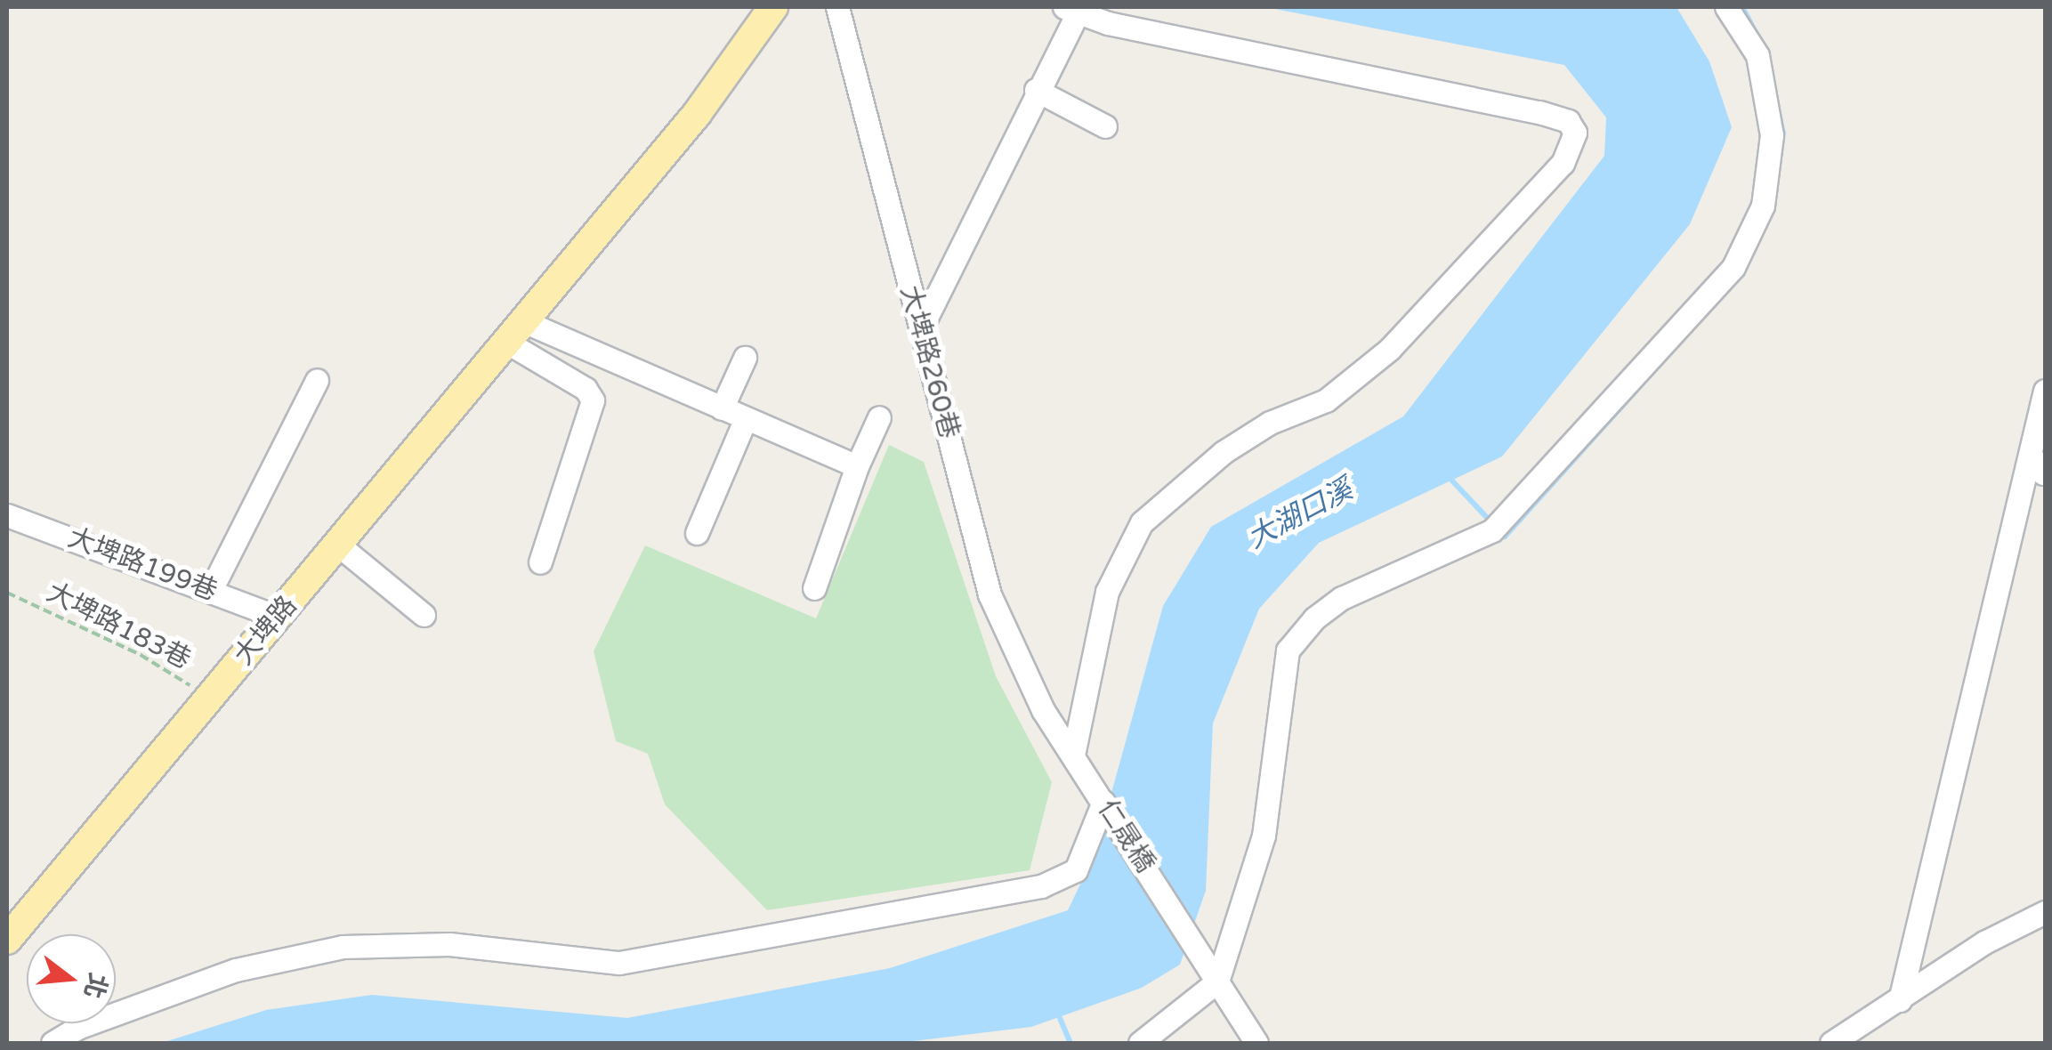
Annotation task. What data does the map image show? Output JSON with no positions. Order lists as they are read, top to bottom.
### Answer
{
  "streets": {
    "main road": ["大埤路"],
    "street": ["大埤路260巷", "大埤路199巷", "仁晟橋"],
    "path": ["大埤路183巷"]
  },
  "crossings": [
    ["大埤路260巷", "仁晟橋"],
    ["大埤路199巷", "大埤路"],
    ["大埤路183巷", "大埤路"]
  ],
  "water": ["大湖口溪"],
  "north": "right"
}
